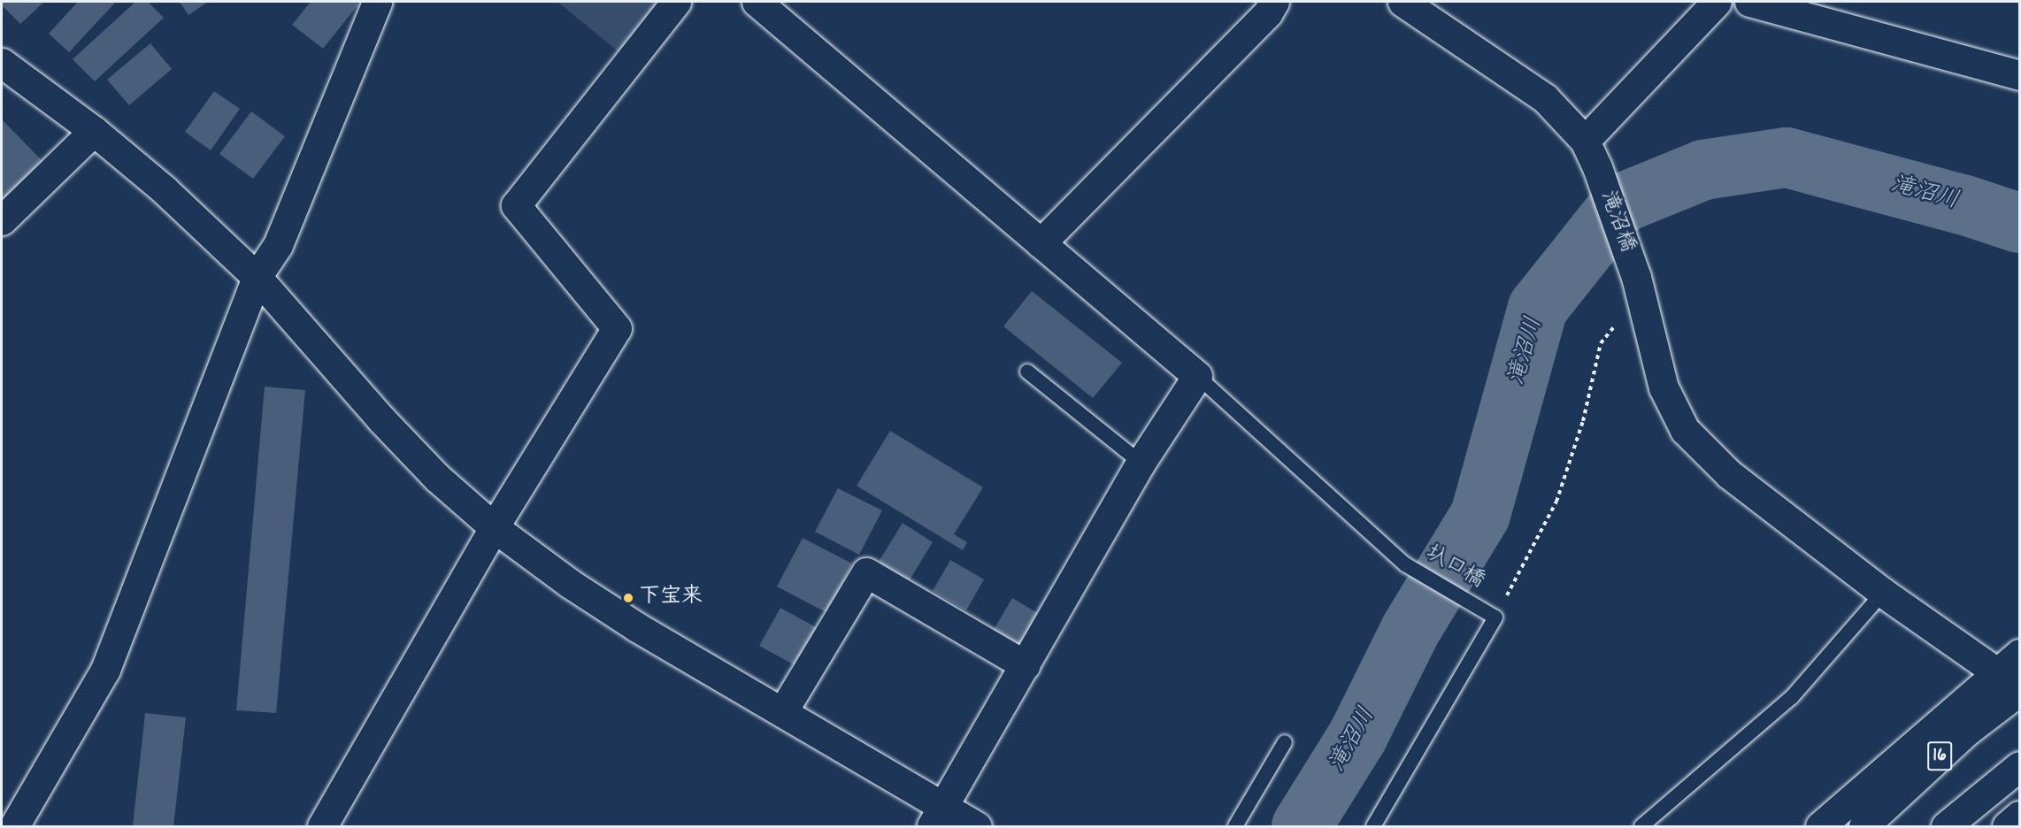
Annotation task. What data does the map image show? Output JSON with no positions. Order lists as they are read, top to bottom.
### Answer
{
  "streets": {
    "main road": ["滝沼橋", "16"],
    "lane": ["圦口橋"]
  },
  "crossings": [
    ["滝沼橋", "16"]
  ],
  "water": ["滝沼川"],
  "places": ["下宝来"]
}
